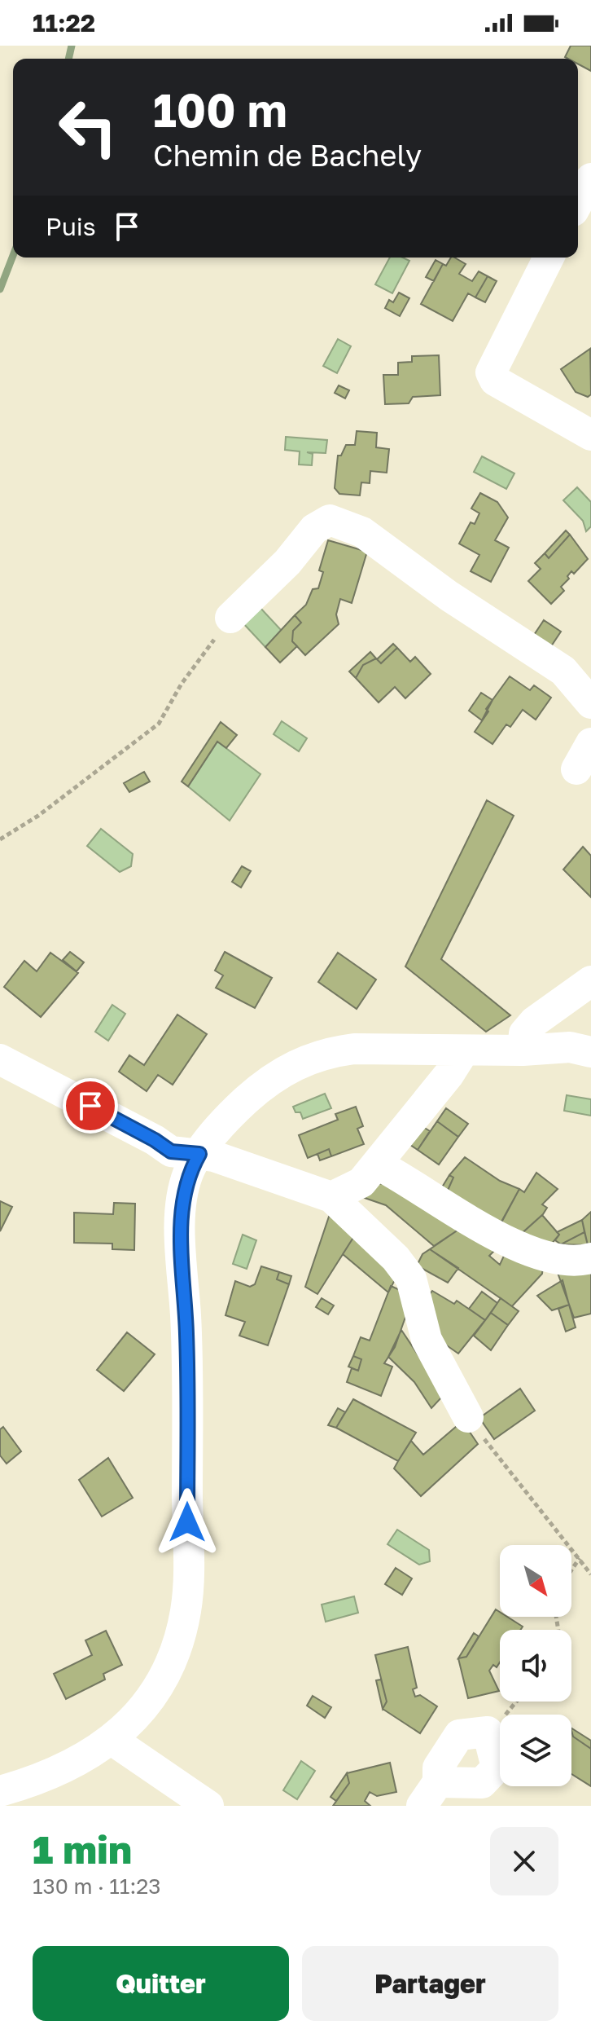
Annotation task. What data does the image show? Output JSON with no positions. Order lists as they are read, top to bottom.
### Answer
{
  "north": "bottom right",
  "page": {
    "status": "11:22",
    "turn": ["100 m", "Chemin de Bachely"],
    "then": "Puis",
    "heading": ["1 min", "130 m · 11:23"],
    "buttons": ["Quitter", "Partager"]
  }
}
